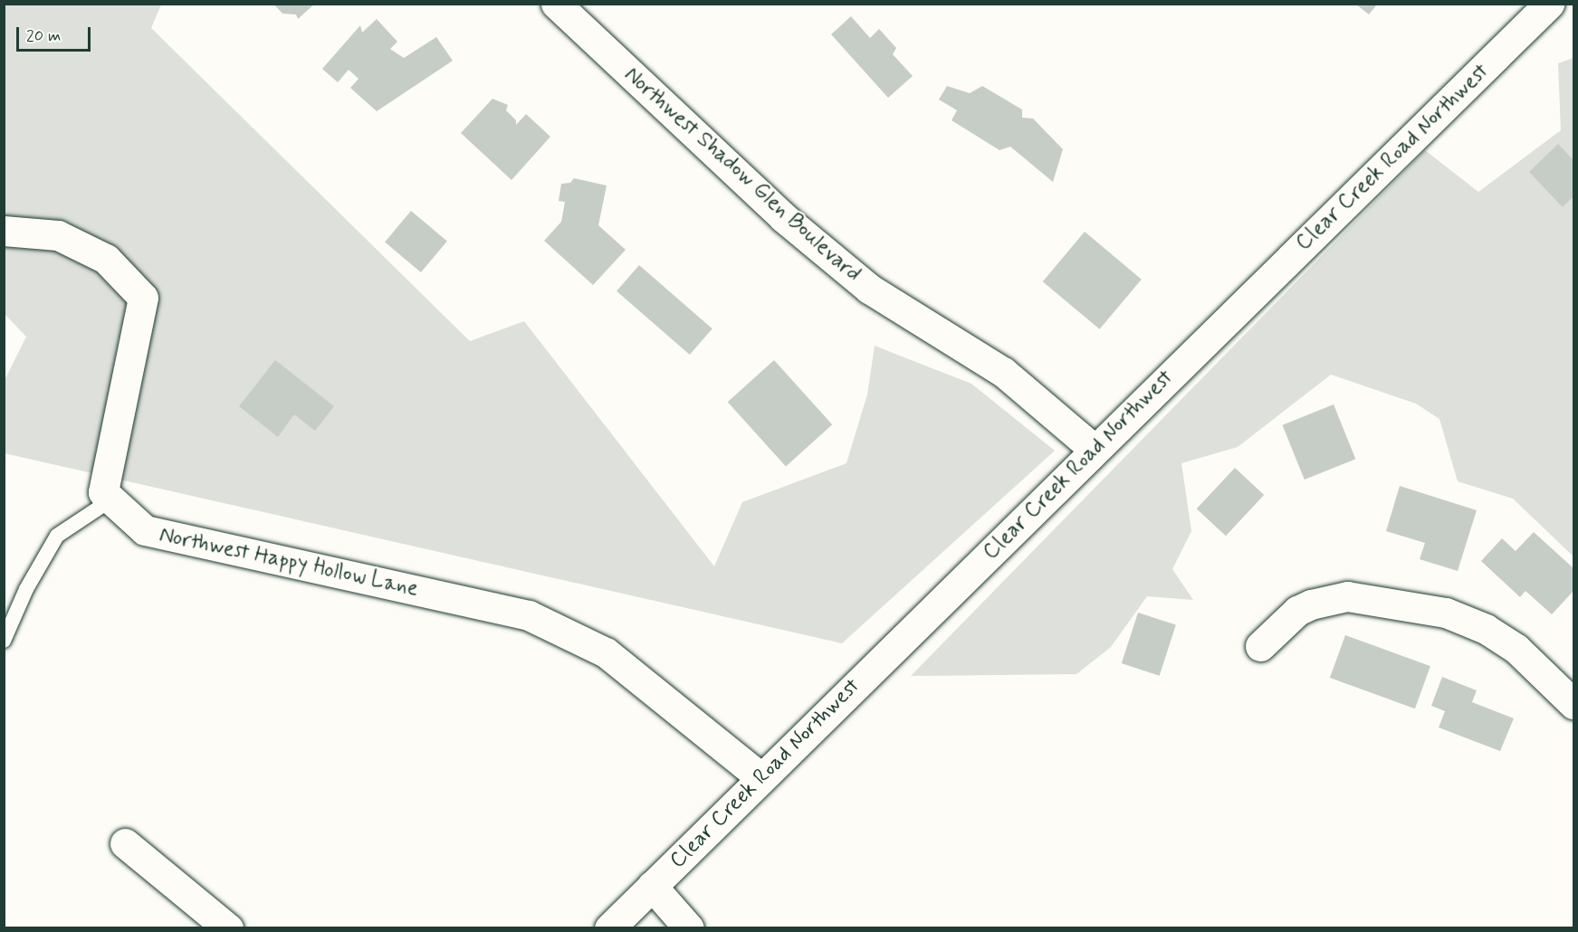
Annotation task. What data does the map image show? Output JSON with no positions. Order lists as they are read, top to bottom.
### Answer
{
  "streets": {
    "street": ["Clear Creek Road Northwest", "Northwest Shadow Glen Boulevard", "Northwest Happy Hollow Lane"]
  },
  "crossings": [
    ["Clear Creek Road Northwest", "Northwest Shadow Glen Boulevard"],
    ["Clear Creek Road Northwest", "Northwest Happy Hollow Lane"]
  ],
  "scale_bar": "20 m"
}
